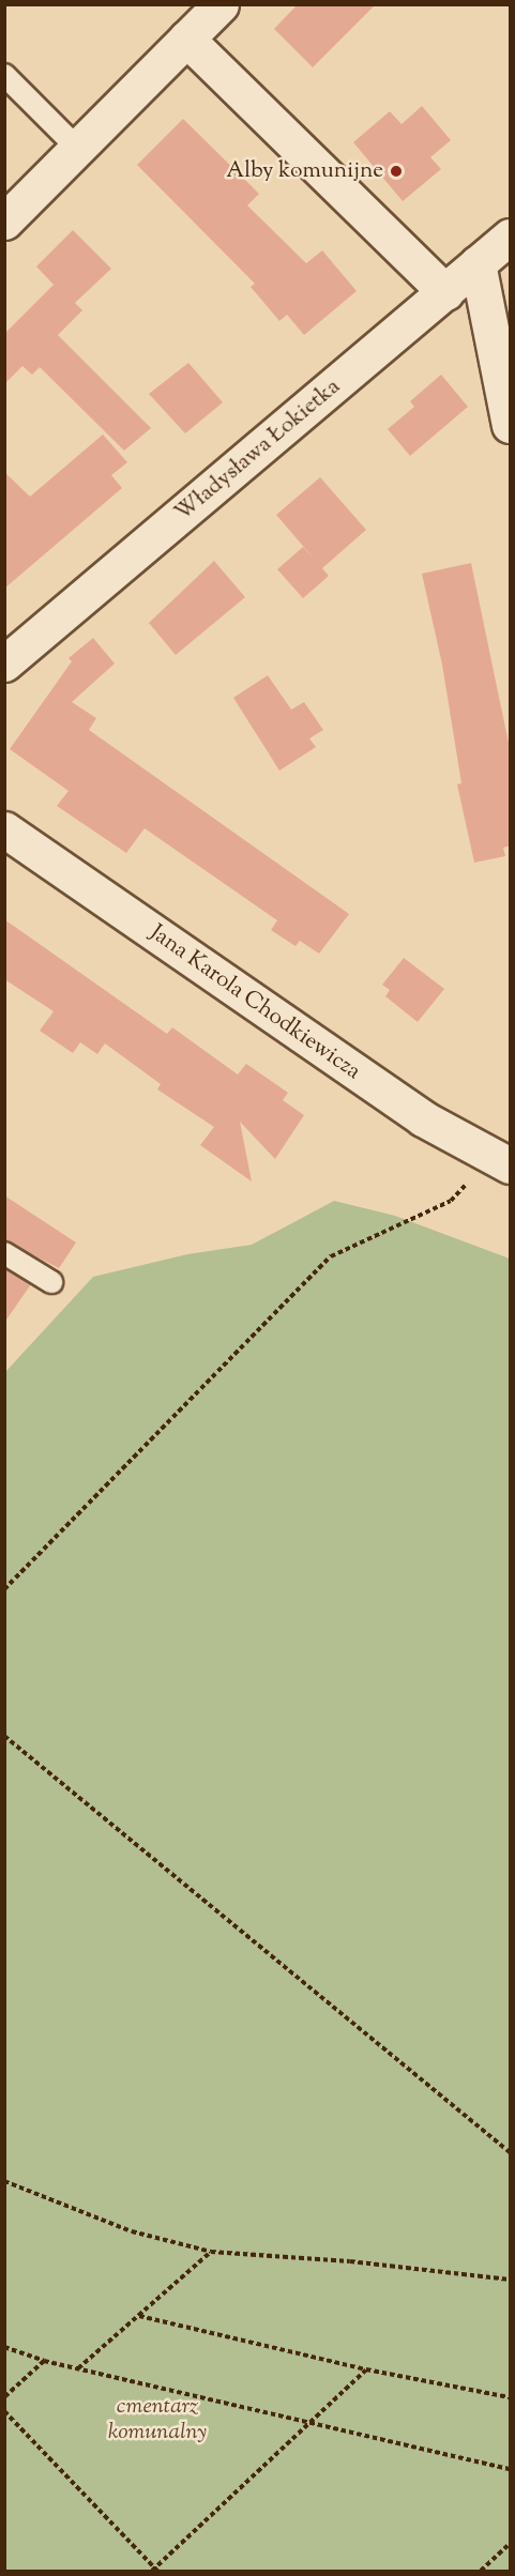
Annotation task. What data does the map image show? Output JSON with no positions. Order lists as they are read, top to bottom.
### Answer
{
  "streets": {
    "street": ["Władysława Łokietka", "Jana Karola Chodkiewicza"]
  },
  "parks": ["cmentarz komunalny"],
  "places": ["Alby komunijne"]
}
